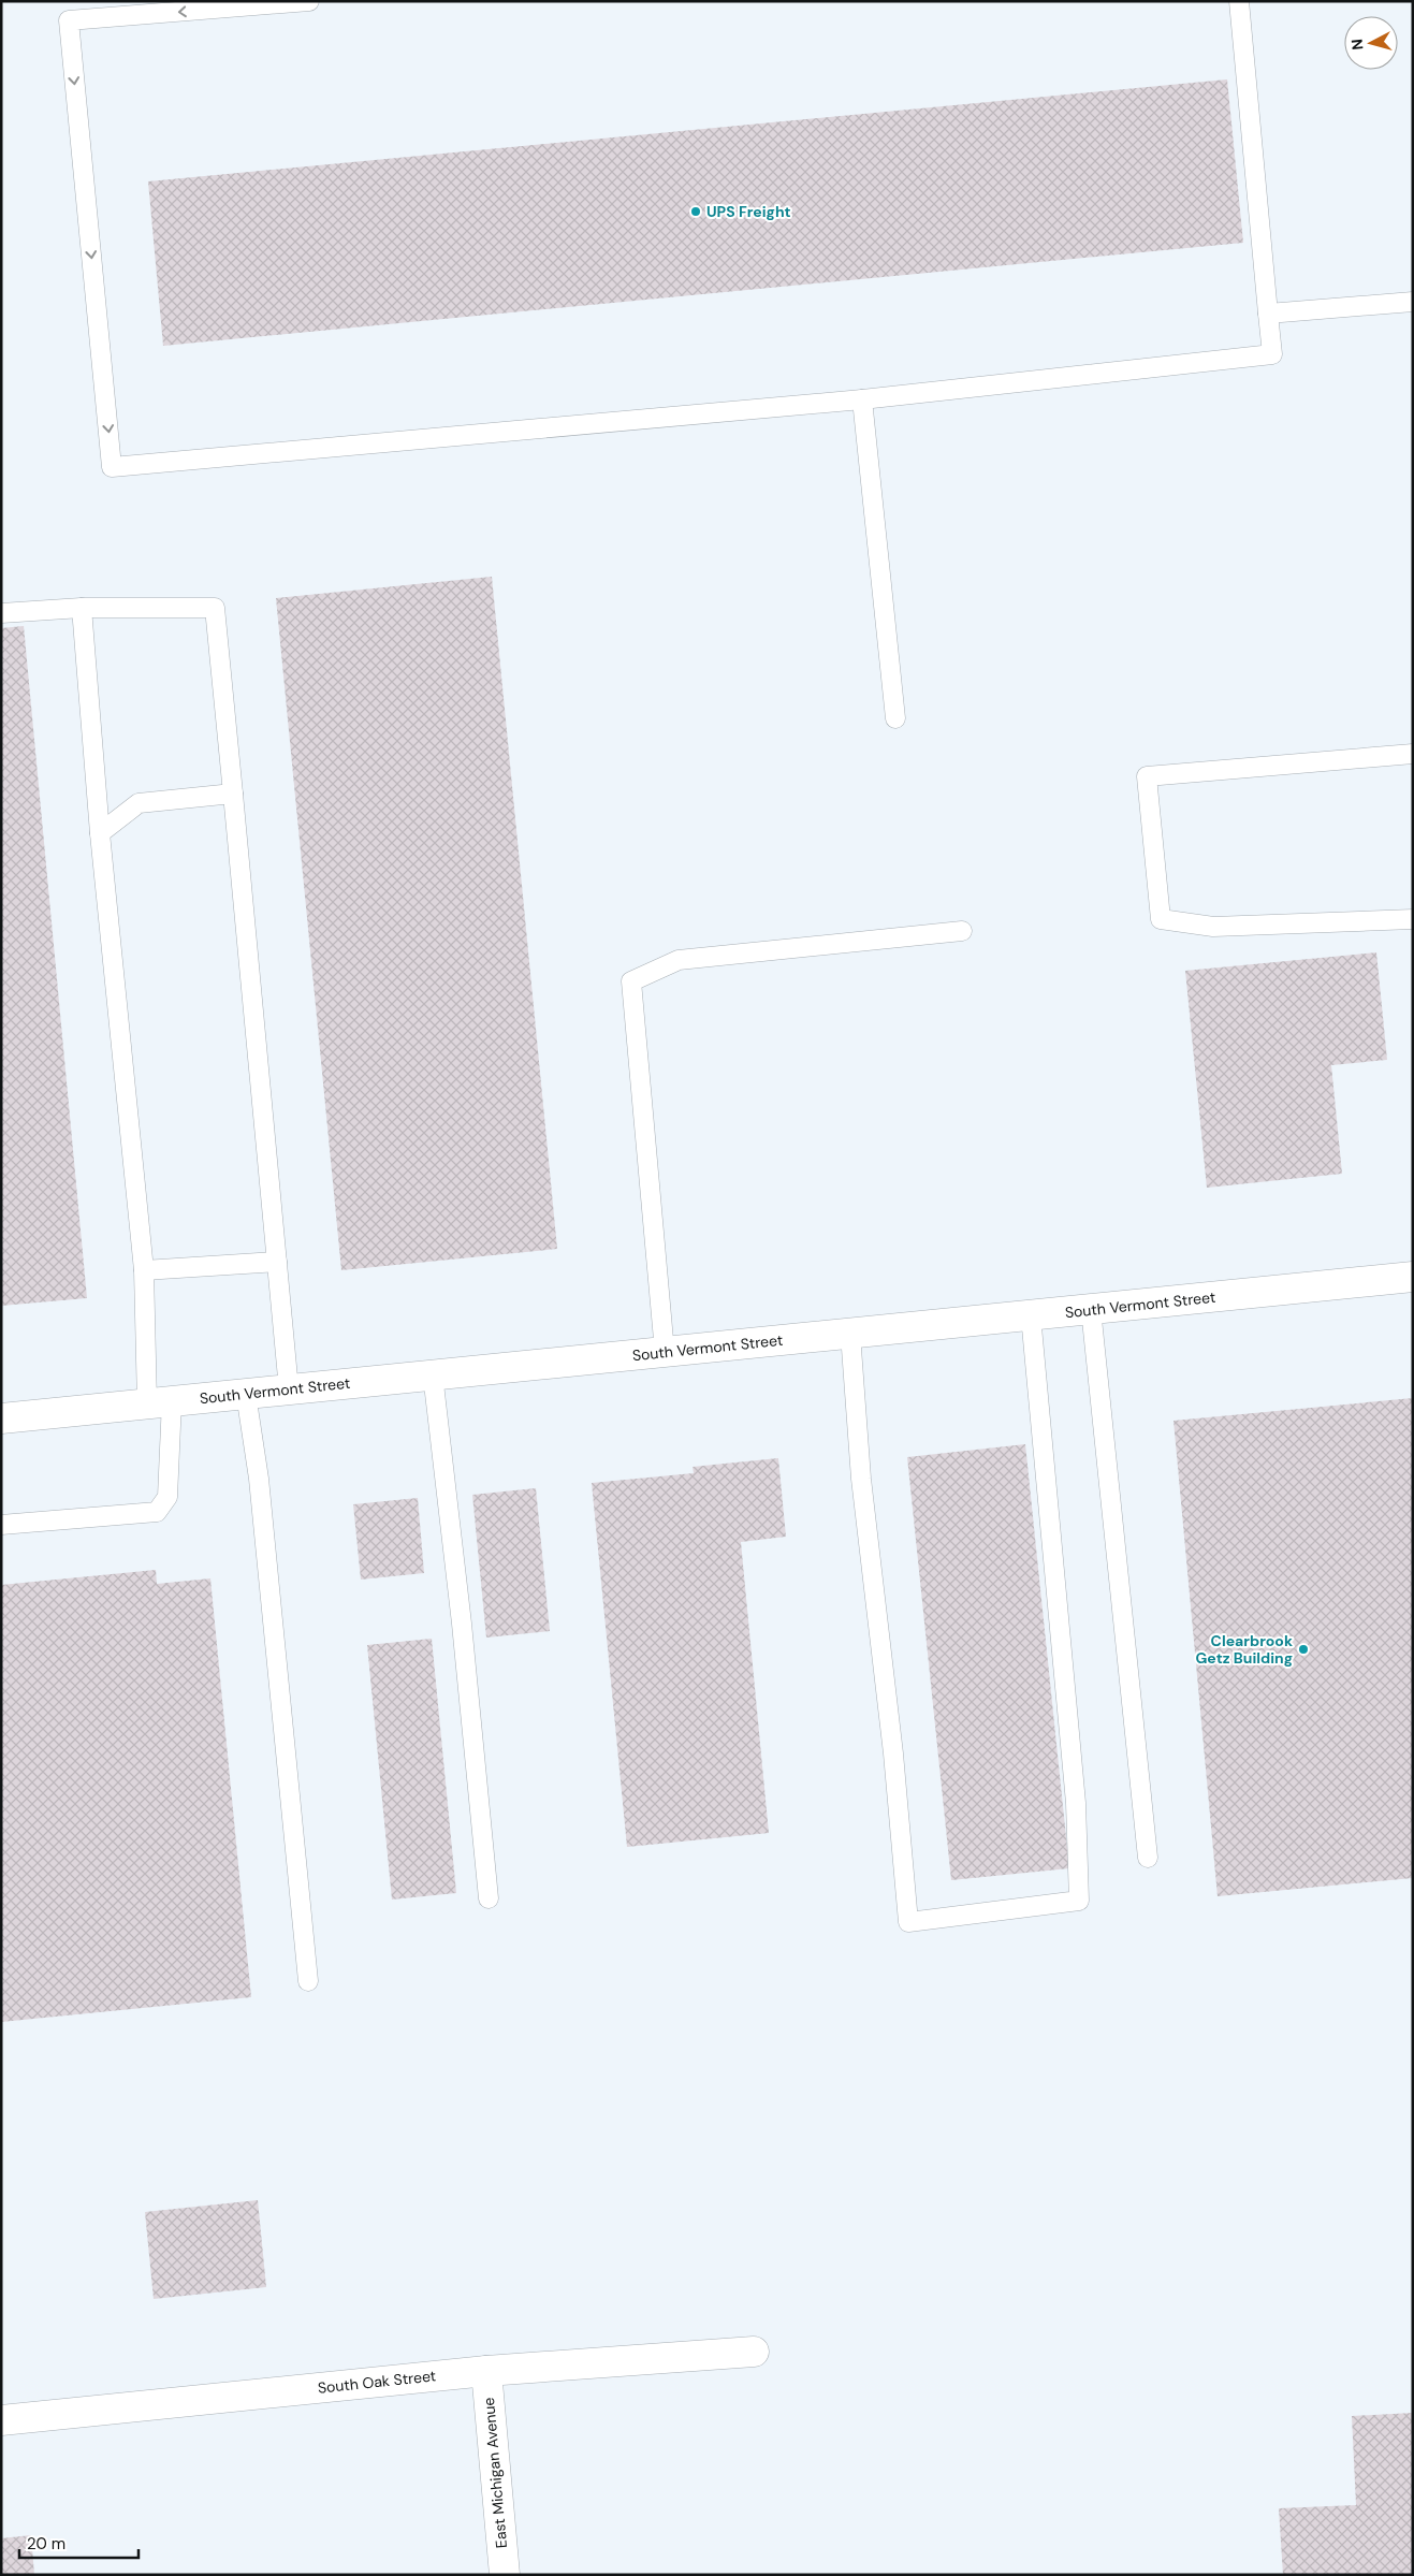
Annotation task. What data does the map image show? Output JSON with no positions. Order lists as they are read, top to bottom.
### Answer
{
  "streets": {
    "street": ["South Vermont Street", "South Oak Street", "East Michigan Avenue"]
  },
  "crossings": [
    ["South Oak Street", "East Michigan Avenue"]
  ],
  "places": ["UPS Freight", "Clearbrook Getz Building"],
  "scale_bar": "20 m",
  "north": "left"
}
